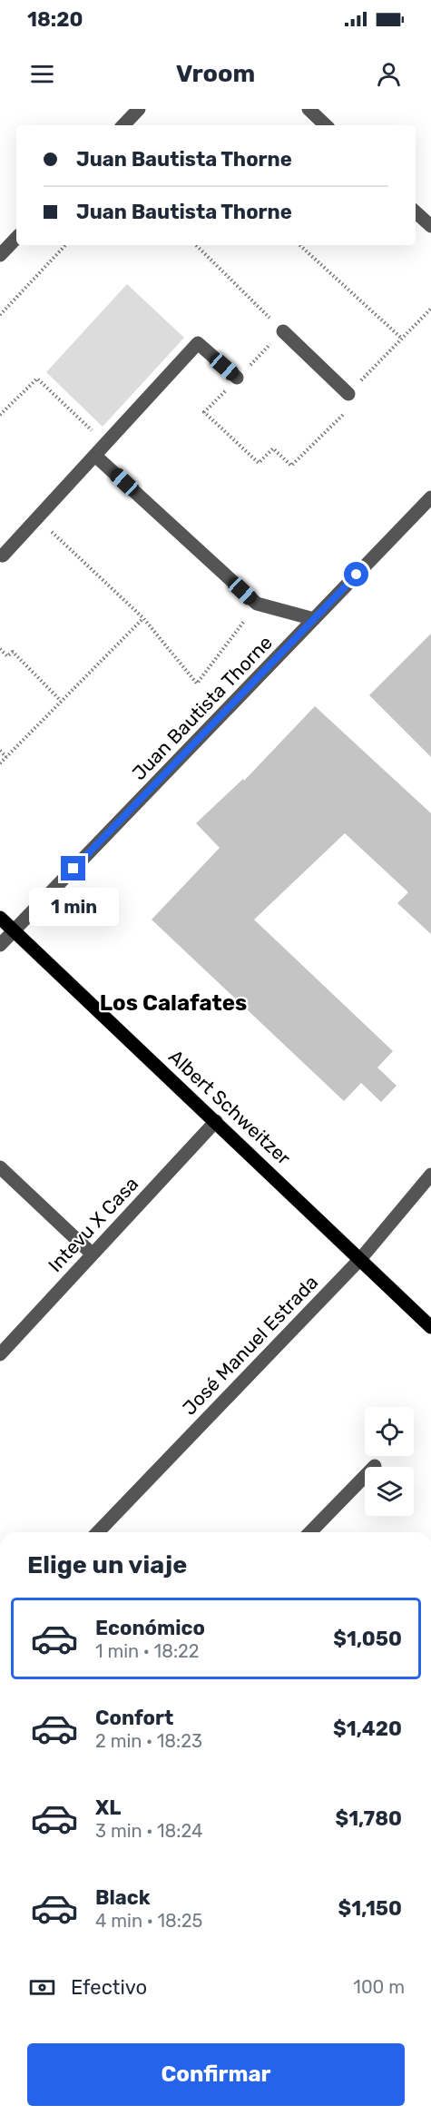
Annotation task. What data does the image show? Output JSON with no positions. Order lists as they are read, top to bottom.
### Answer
{
  "streets": {
    "main road": ["Albert Schweitzer"],
    "street": ["Juan Bautista Thorne", "Intevu X Casa", "José Manuel Estrada"]
  },
  "crossings": [
    ["Juan Bautista Thorne", "Albert Schweitzer"],
    ["Albert Schweitzer", "Intevu X Casa"],
    ["Albert Schweitzer", "José Manuel Estrada"]
  ],
  "districts": ["Los Calafates"],
  "page": {
    "status": "18:20",
    "header": "Vroom",
    "banner": ["Juan Bautista Thorne", "Juan Bautista Thorne"],
    "bubble": "1 min",
    "heading": "Elige un viaje",
    "list": [
      {
        "name": "Económico",
        "note": "1 min · 18:22",
        "value": "$1,050"
      },
      {
        "name": "Confort",
        "note": "2 min · 18:23",
        "value": "$1,420"
      },
      {
        "name": "XL",
        "note": "3 min · 18:24",
        "value": "$1,780"
      },
      {
        "name": "Black",
        "note": "4 min · 18:25",
        "value": "$1,150"
      }
    ],
    "pay": ["Efectivo", "100 m"],
    "buttons": "Confirmar"
  }
}
